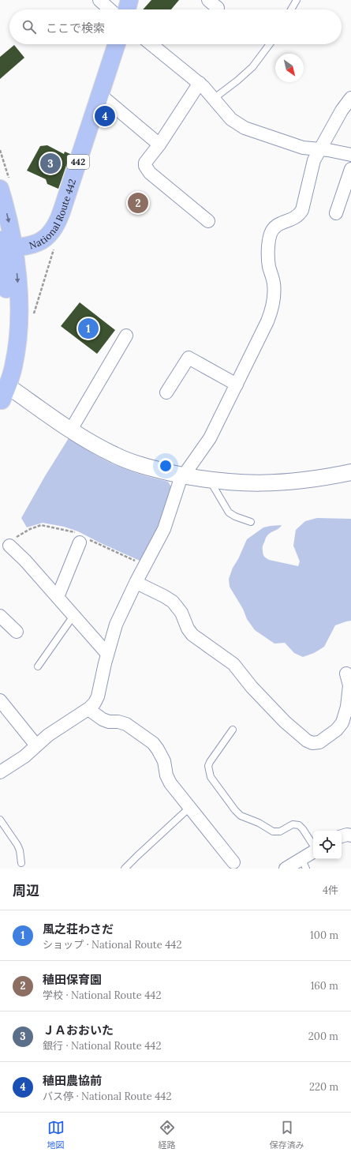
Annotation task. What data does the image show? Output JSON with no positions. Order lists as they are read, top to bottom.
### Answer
{
  "streets": {
    "highway": ["442", "National Route 442"]
  },
  "north": "bottom right",
  "page": {
    "search": "ここで検索",
    "pins": [
      "4",
      "3",
      "2",
      "1"
    ],
    "heading": ["周辺", "4件"],
    "list": [
      {
        "mark": "1",
        "name": "風之荘わさだ",
        "note": "ショップ · National Route 442",
        "value": "100 m"
      },
      {
        "mark": "2",
        "name": "稙田保育園",
        "note": "学校 · National Route 442",
        "value": "160 m"
      },
      {
        "mark": "3",
        "name": "ＪＡおおいた",
        "note": "銀行 · National Route 442",
        "value": "200 m"
      },
      {
        "mark": "4",
        "name": "稙田農協前",
        "note": "バス停 · National Route 442",
        "value": "220 m"
      }
    ],
    "nav": ["地図", "経路", "保存済み"]
  }
}
